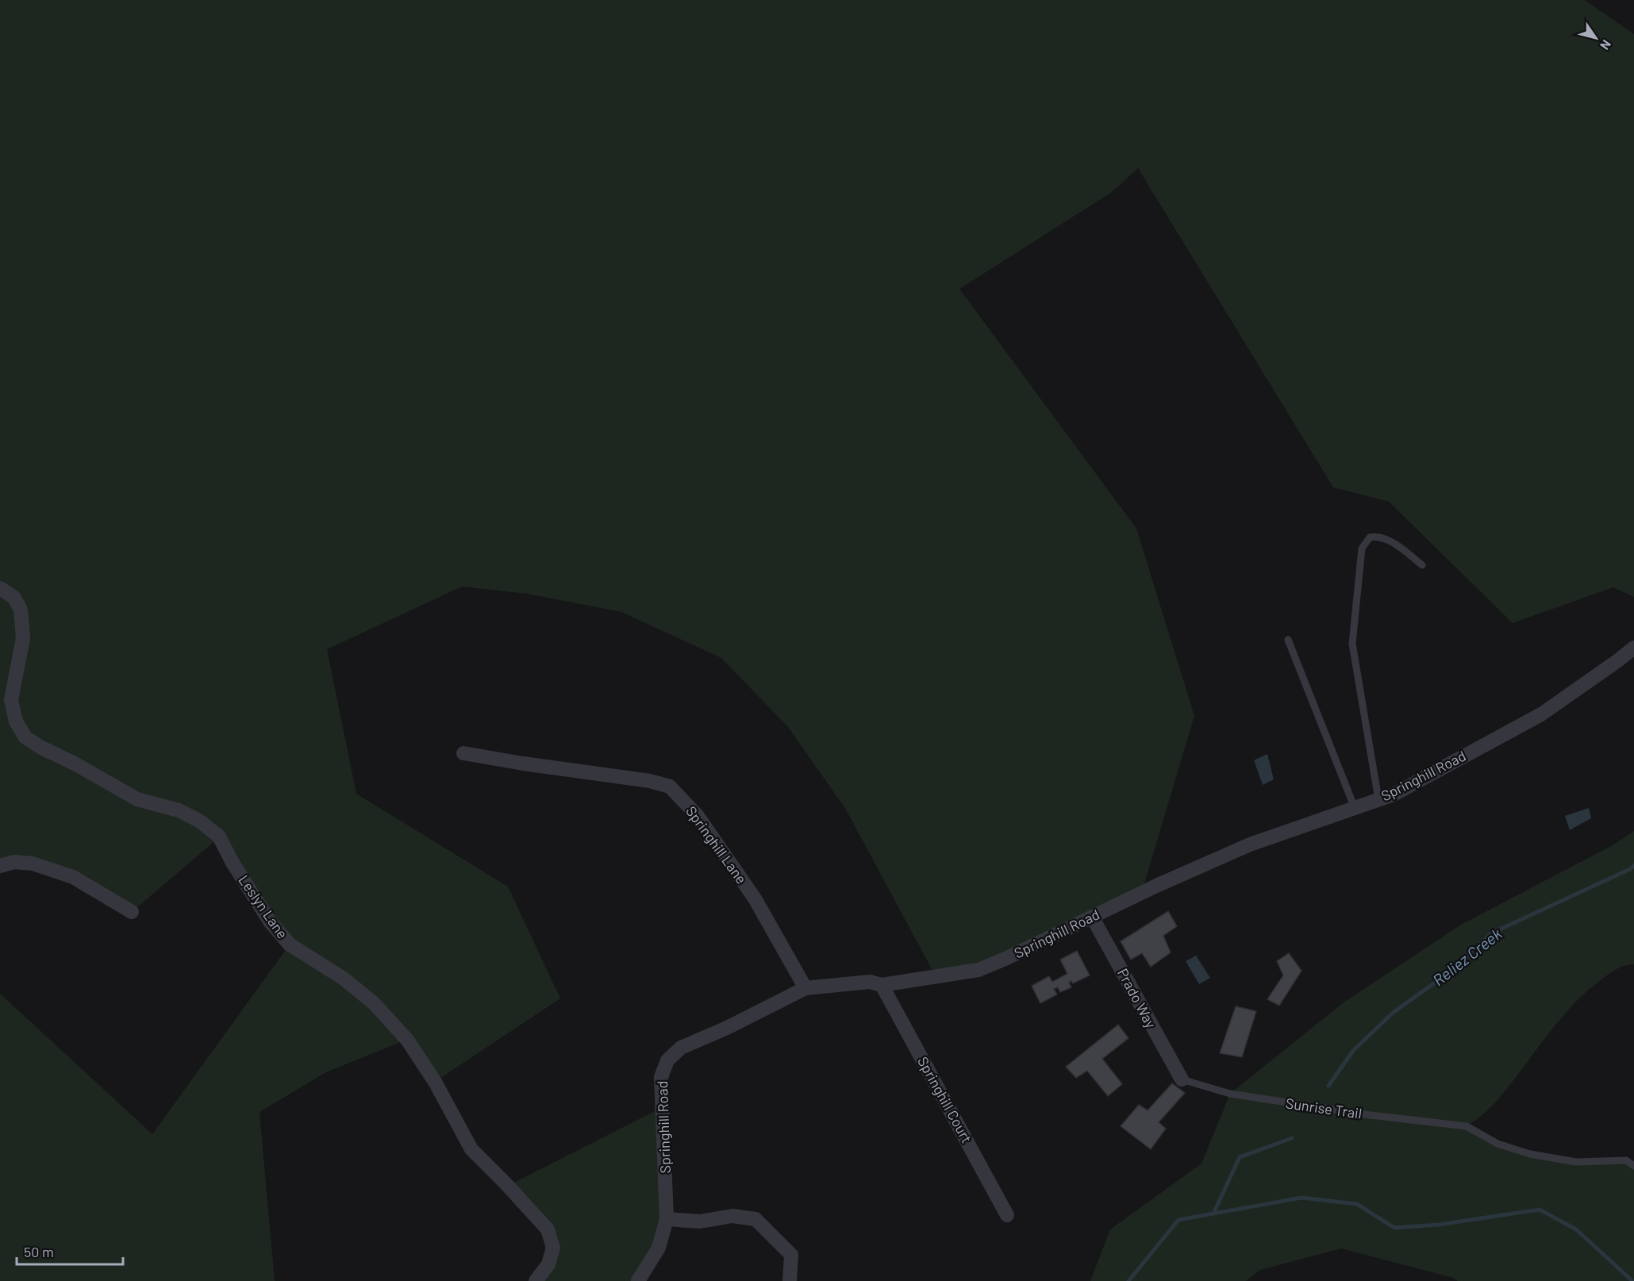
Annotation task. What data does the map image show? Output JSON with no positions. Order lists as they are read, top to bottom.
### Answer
{
  "streets": {
    "street": [
      "Springhill Road",
      "Springhill Lane",
      "Leslyn Lane",
      "Prado Way",
      "Springhill Court"
    ],
    "lane": ["Sunrise Trail"]
  },
  "crossings": [
    ["Springhill Road", "Springhill Lane"],
    ["Springhill Road", "Prado Way"],
    ["Springhill Road", "Springhill Court"],
    ["Prado Way", "Sunrise Trail"]
  ],
  "water": ["Reliez Creek"],
  "scale_bar": "50 m",
  "north": "bottom right"
}
